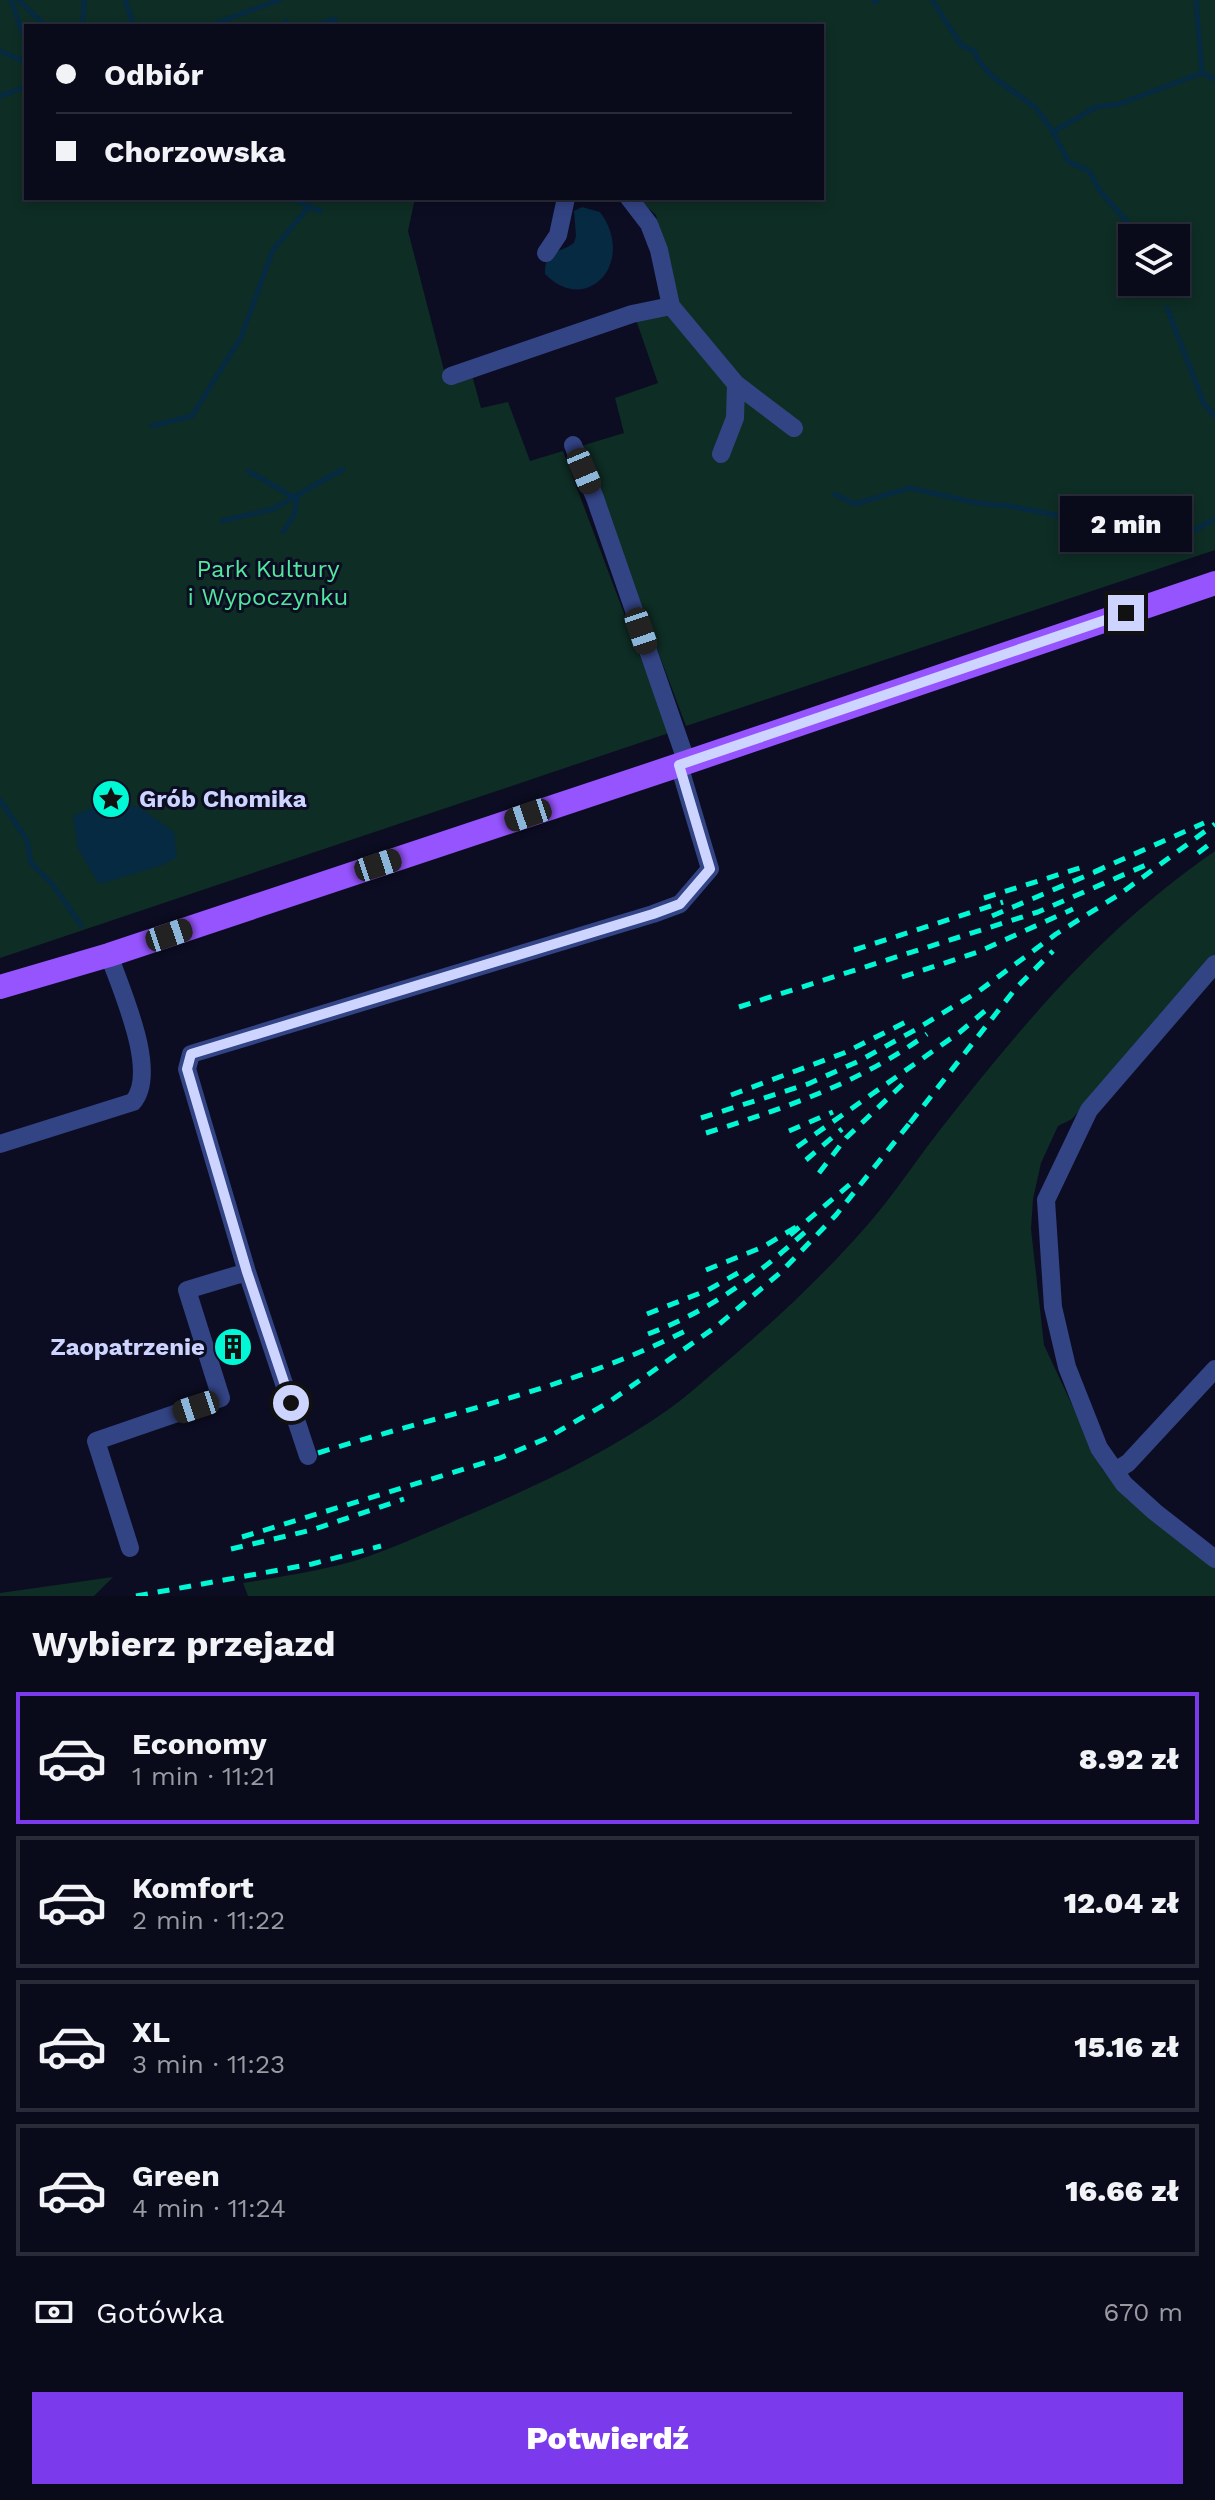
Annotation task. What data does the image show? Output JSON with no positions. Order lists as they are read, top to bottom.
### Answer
{
  "parks": ["Park Kultury i Wypoczynku"],
  "places": {
    "place": ["Grób Chomika"],
    "building": ["Zaopatrzenie"]
  },
  "page": {
    "banner": ["Odbiór", "Chorzowska"],
    "bubble": "2 min",
    "heading": "Wybierz przejazd",
    "list": [
      {
        "name": "Economy",
        "note": "1 min · 11:21",
        "value": "8.92 zł"
      },
      {
        "name": "Komfort",
        "note": "2 min · 11:22",
        "value": "12.04 zł"
      },
      {
        "name": "XL",
        "note": "3 min · 11:23",
        "value": "15.16 zł"
      },
      {
        "name": "Green",
        "note": "4 min · 11:24",
        "value": "16.66 zł"
      }
    ],
    "pay": ["Gotówka", "670 m"],
    "buttons": "Potwierdź"
  }
}
